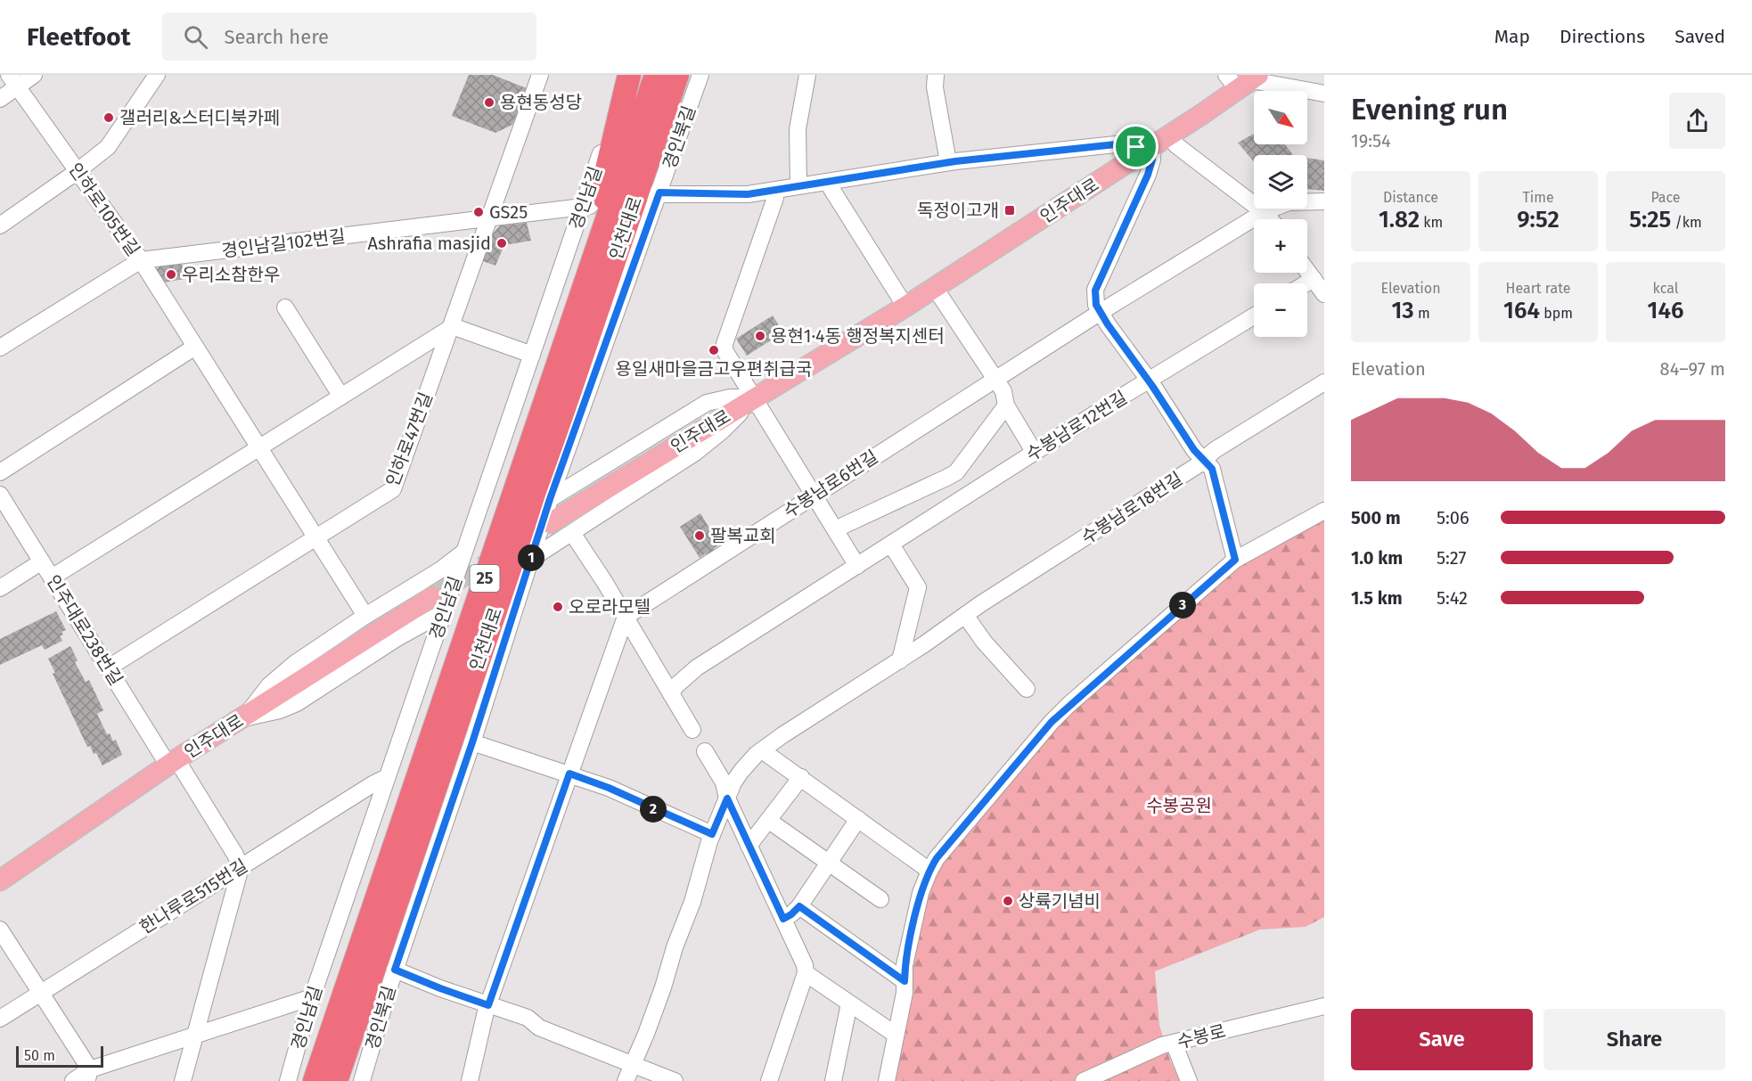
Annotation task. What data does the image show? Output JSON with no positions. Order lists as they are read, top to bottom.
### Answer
{
  "streets": {
    "highway": ["인천대로", "25"],
    "main road": ["인주대로"],
    "street": [
      "경인북길",
      "경인남길",
      "인하로105번길",
      "경인남길102번길",
      "수봉남로12번길",
      "인하로47번길",
      "수봉남로6번길",
      "수봉남로18번길",
      "인주대로238번길",
      "한나루로515번길",
      "수봉로"
    ]
  },
  "crossings": [
    ["경인남길", "인주대로"],
    ["경인남길", "경인남길102번길"],
    ["경인남길", "한나루로515번길"],
    ["인주대로", "인주대로238번길"],
    ["인하로105번길", "경인남길102번길"],
    ["인하로105번길", "인하로47번길"],
    ["경인남길102번길", "인하로47번길"],
    ["인하로47번길", "인주대로238번길"],
    ["인주대로238번길", "한나루로515번길"]
  ],
  "parks": ["수봉공원"],
  "places": {
    "other": [
      "용현동성당",
      "갤러리&스터디북카페",
      "GS25",
      "Ashrafia masjid",
      "우리소참한우",
      "용현1·4동 행정복지센터",
      "용일새마을금고우편취급국",
      "팔복교회",
      "오로라모텔",
      "상륙기념비"
    ],
    "transit": ["독정이고개"]
  },
  "scale_bar": "50 m",
  "north": "bottom right",
  "page": {
    "header": "Fleetfoot",
    "search": "Search here",
    "nav": ["Map", "Directions", "Saved"],
    "heading": ["Evening run", "19:54"],
    "map_buttons": ["+", "−"],
    "stats": [
      ["Distance", "1.82 km"],
      ["Time", "9:52"],
      ["Pace", "5:25 /km"],
      ["Elevation", "13 m"],
      ["Heart rate", "164 bpm"],
      ["kcal", "146"]
    ],
    "chart": ["Elevation", "84–97 m"],
    "list": [
      {
        "name": "500 m",
        "note": "5:06"
      },
      {
        "name": "1.0 km",
        "note": "5:27"
      },
      {
        "name": "1.5 km",
        "note": "5:42"
      }
    ],
    "pins": ["1", "3", "2"],
    "buttons": ["Save", "Share"],
    "scale": "50 m"
  }
}
